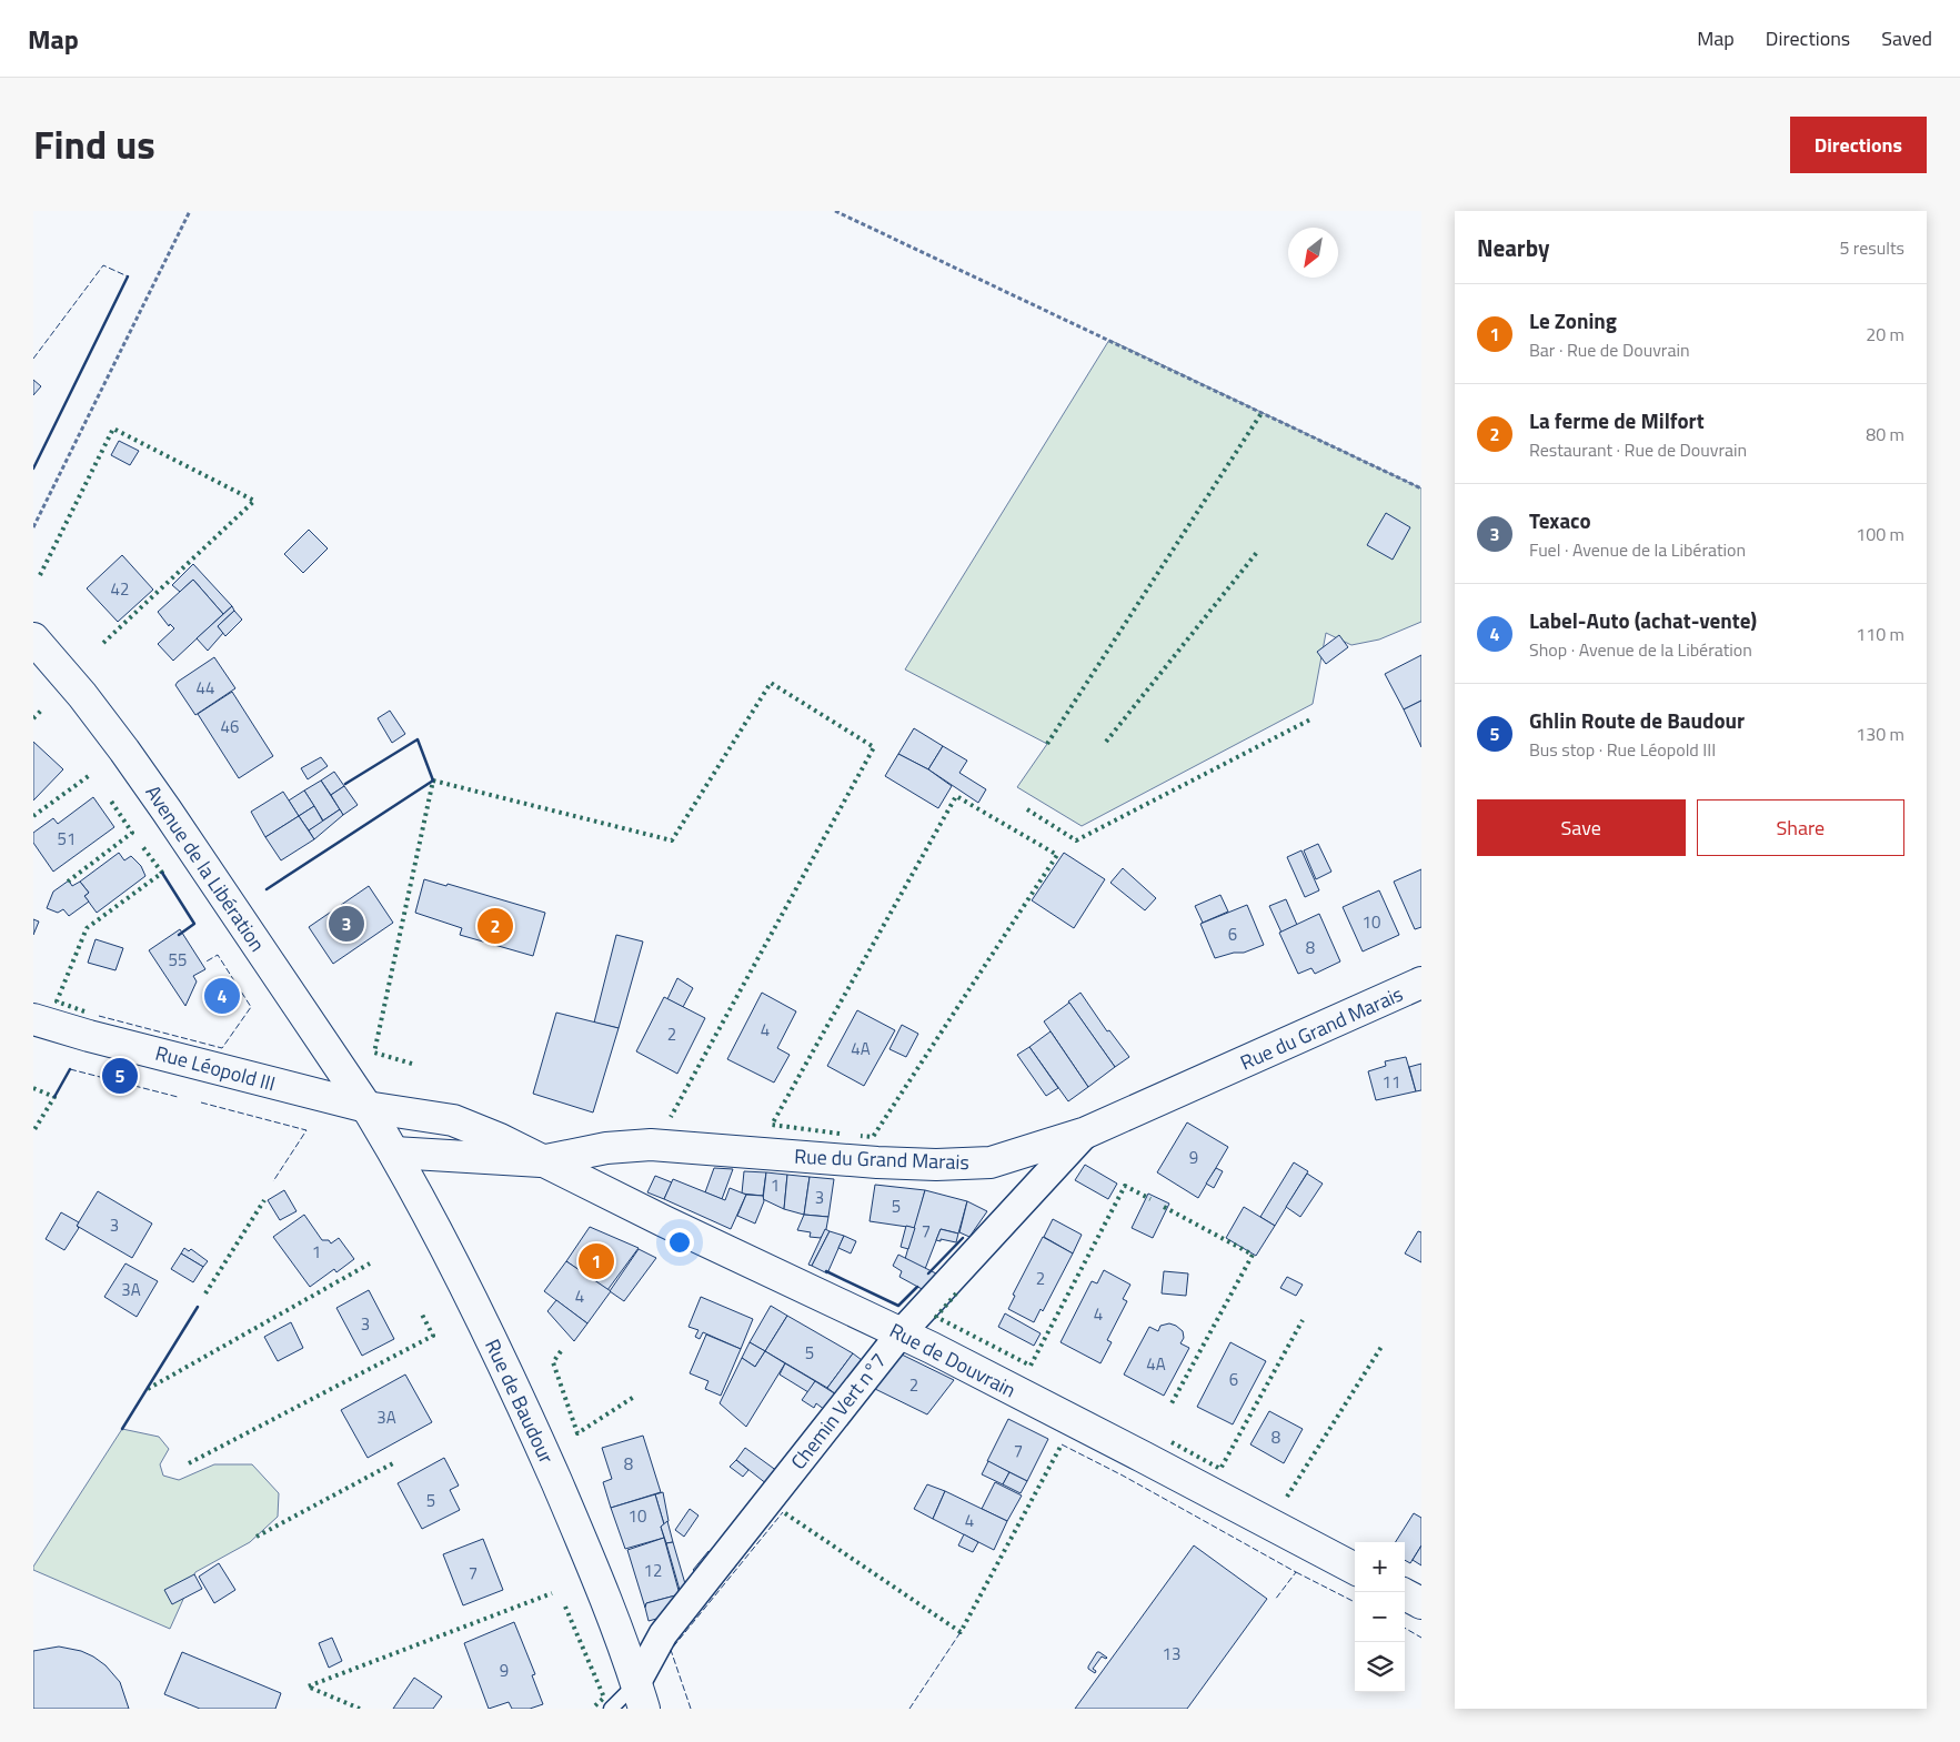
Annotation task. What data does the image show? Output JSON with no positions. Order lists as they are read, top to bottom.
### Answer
{
  "streets": {
    "main road": [
      "Avenue de la Libération",
      "Rue du Grand Marais",
      "Rue Léopold III",
      "Rue de Douvrain",
      "Rue de Baudour"
    ],
    "street": ["Chemin Vert n°7"]
  },
  "crossings": [
    ["Avenue de la Libération", "Rue Léopold III"],
    ["Avenue de la Libération", "Rue de Douvrain"],
    ["Avenue de la Libération", "Rue de Baudour"],
    ["Rue du Grand Marais", "Rue de Douvrain"],
    ["Rue du Grand Marais", "Chemin Vert n°7"],
    ["Rue Léopold III", "Rue de Douvrain"],
    ["Rue Léopold III", "Rue de Baudour"],
    ["Rue de Douvrain", "Rue de Baudour"],
    ["Rue de Douvrain", "Chemin Vert n°7"],
    ["Rue de Baudour", "Chemin Vert n°7"]
  ],
  "house_numbers": [
    "42",
    "44",
    "46",
    "51",
    "10",
    "6",
    "8",
    "55",
    "4",
    "2",
    "4A",
    "11",
    "9",
    "1",
    "3",
    "5",
    "3",
    "7",
    "1",
    "2",
    "3A",
    "4",
    "4",
    "3",
    "5",
    "4A",
    "6",
    "2",
    "3A",
    "8",
    "7",
    "8",
    "5",
    "10",
    "4",
    "12",
    "7",
    "13",
    "9"
  ],
  "north": "bottom left",
  "page": {
    "header": "Map",
    "nav": ["Map", "Directions", "Saved"],
    "title": "Find us",
    "buttons": [
      "Directions",
      ["Save", "Share"]
    ],
    "heading": ["Nearby", "5 results"],
    "list": [
      {
        "mark": "1",
        "name": "Le Zoning",
        "note": "Bar · Rue de Douvrain",
        "value": "20 m"
      },
      {
        "mark": "2",
        "name": "La ferme de Milfort",
        "note": "Restaurant · Rue de Douvrain",
        "value": "80 m"
      },
      {
        "mark": "3",
        "name": "Texaco",
        "note": "Fuel · Avenue de la Libération",
        "value": "100 m"
      },
      {
        "mark": "4",
        "name": "Label-Auto (achat-vente)",
        "note": "Shop · Avenue de la Libération",
        "value": "110 m"
      },
      {
        "mark": "5",
        "name": "Ghlin Route de Baudour",
        "note": "Bus stop · Rue Léopold III",
        "value": "130 m"
      }
    ],
    "pins": [
      "3",
      "2",
      "4",
      "5",
      "1"
    ],
    "map_buttons": ["+", "−"]
  }
}
